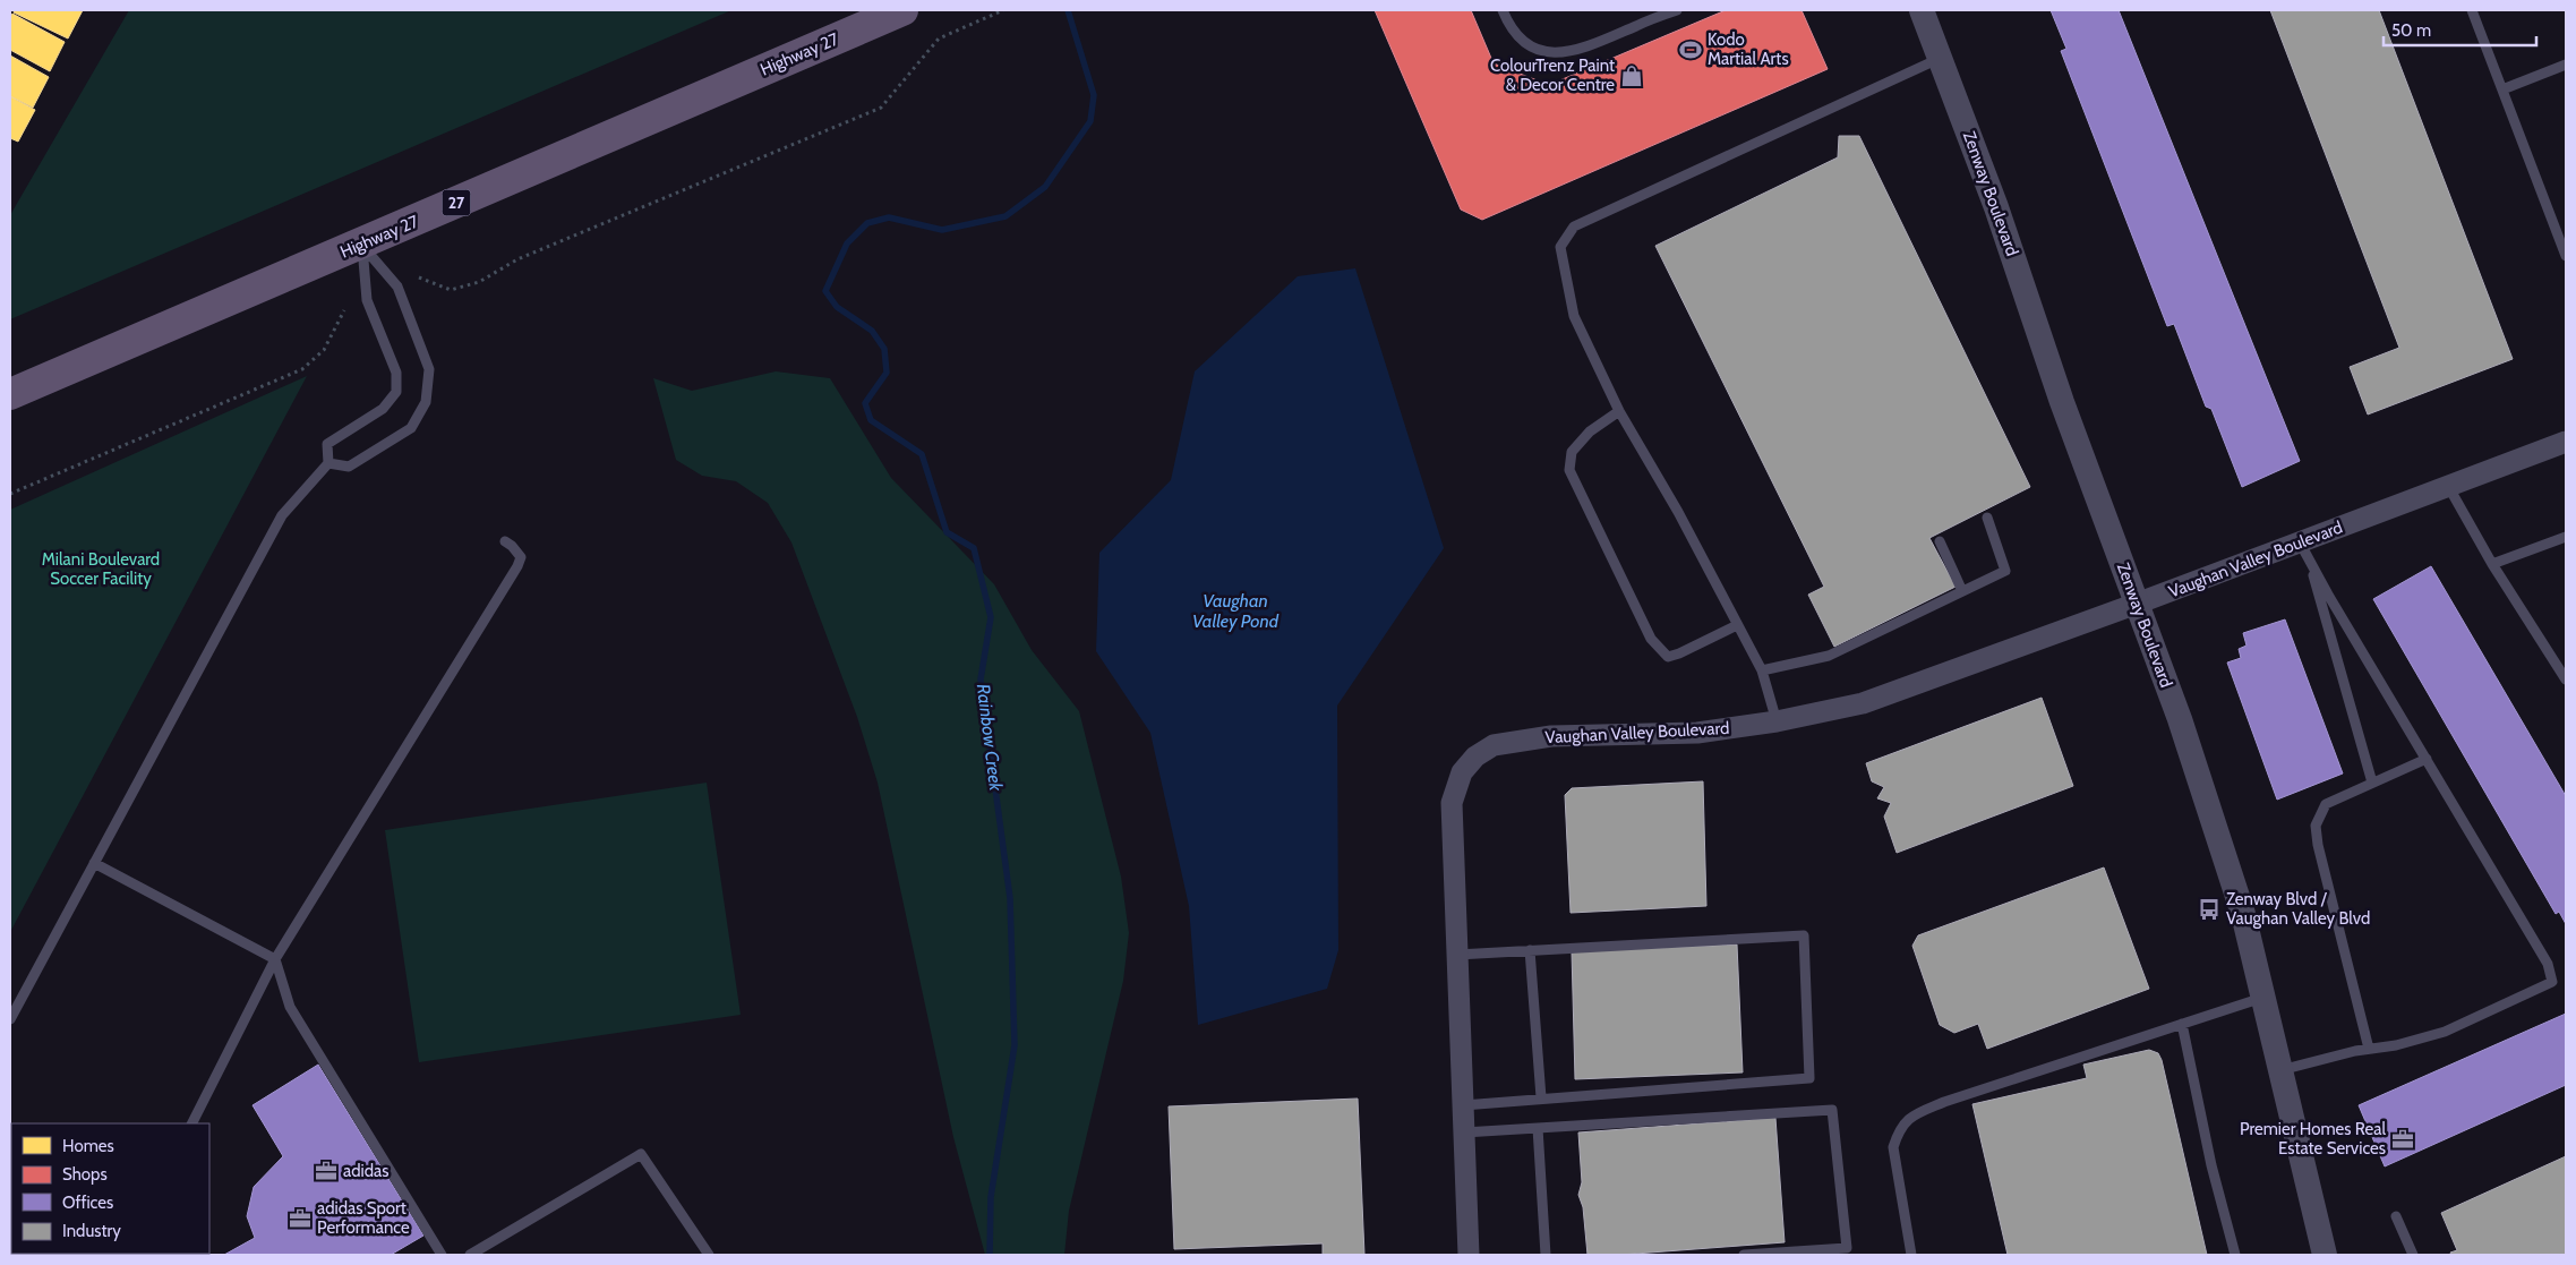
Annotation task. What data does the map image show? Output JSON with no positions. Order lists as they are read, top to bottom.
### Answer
{
  "streets": {
    "main road": ["Highway 27", "27"],
    "street": ["Zenway Boulevard", "Vaughan Valley Boulevard"]
  },
  "crossings": [
    ["Zenway Boulevard", "Vaughan Valley Boulevard"]
  ],
  "water": ["Vaughan Valley Pond", "Rainbow Creek"],
  "parks": ["Milani Boulevard Soccer Facility"],
  "places": {
    "sports": ["Kodo Martial Arts"],
    "shop": ["ColourTrenz Paint & Decor Centre"],
    "bus stop": ["Zenway Blvd / Vaughan Valley Blvd"],
    "office": ["Premier Homes Real Estate Services", "adidas", "adidas Sport Performance"]
  },
  "legend": [
    "Homes",
    "Shops",
    "Offices",
    "Industry"
  ],
  "scale_bar": "50 m"
}
